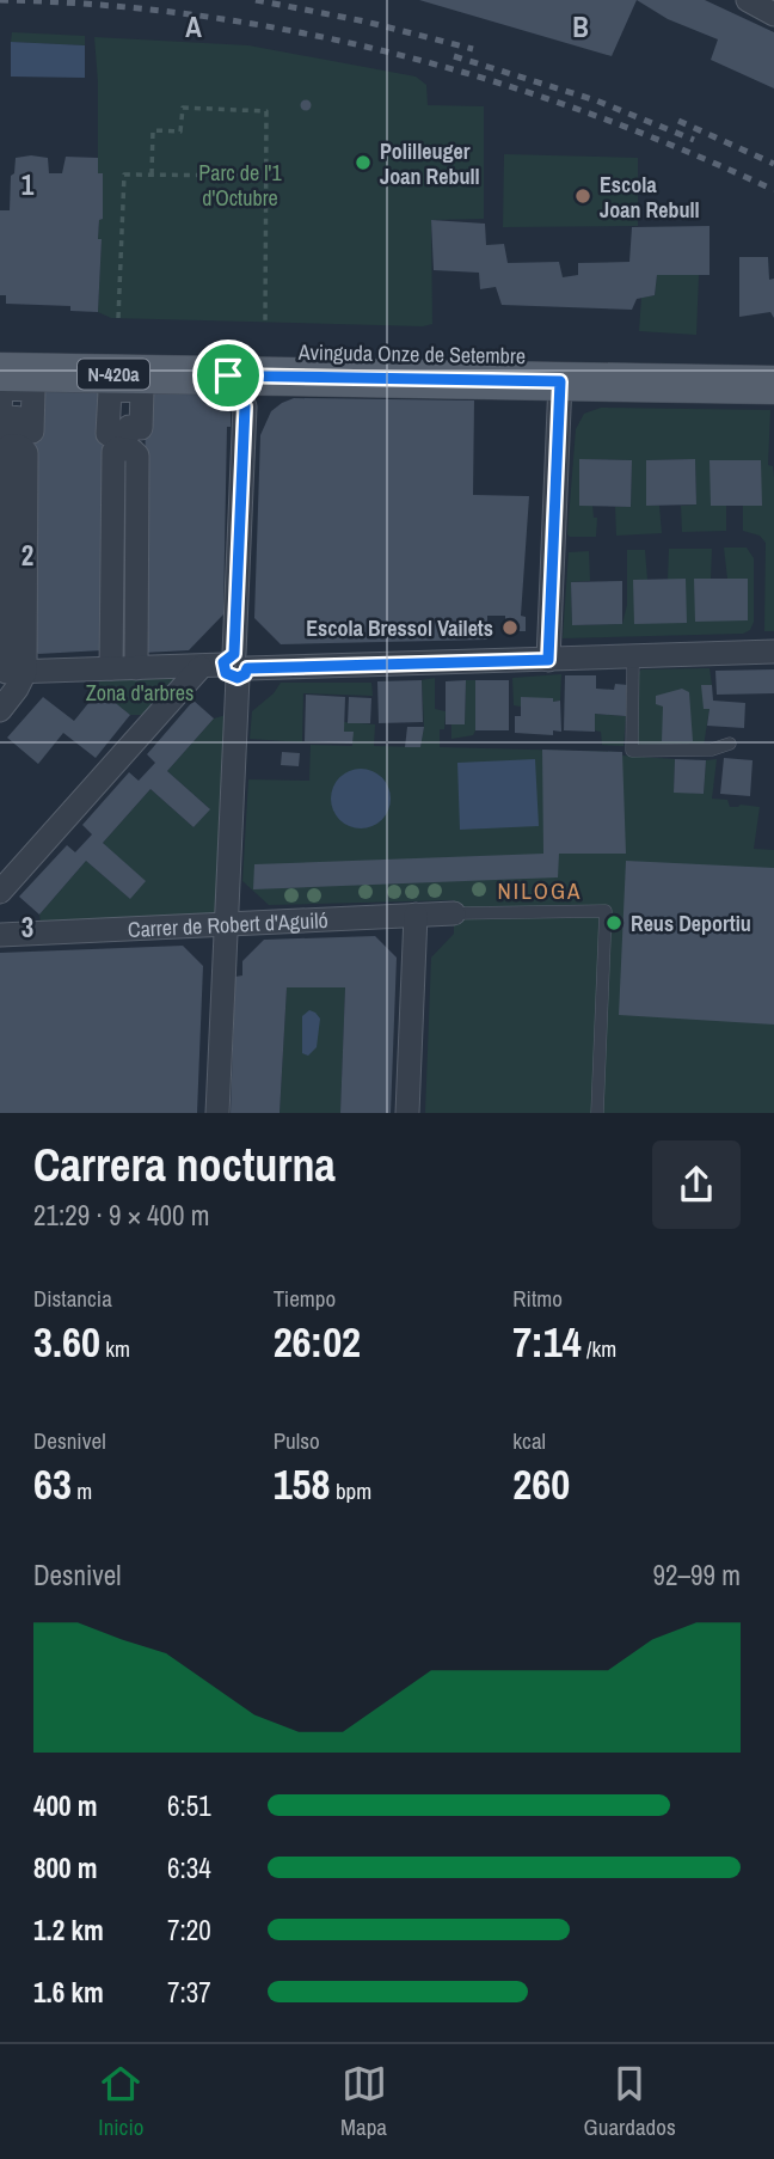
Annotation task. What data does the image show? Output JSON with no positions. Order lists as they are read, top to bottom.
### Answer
{
  "streets": {
    "main road": ["Avinguda Onze de Setembre", "N-420a"],
    "street": ["Carrer de Robert d'Aguiló"]
  },
  "districts": ["NILOGA"],
  "parks": ["Parc de l'1 d'Octubre", "Zona d'arbres"],
  "places": [
    "Polilleuger Joan Rebull",
    "Escola Joan Rebull",
    "Escola Bressol Vailets",
    "Reus Deportiu"
  ],
  "page": {
    "heading": ["Carrera nocturna", "21:29 · 9 × 400 m"],
    "stats": [
      ["Distancia", "3.60 km"],
      ["Tiempo", "26:02"],
      ["Ritmo", "7:14 /km"],
      ["Desnivel", "63 m"],
      ["Pulso", "158 bpm"],
      ["kcal", "260"]
    ],
    "chart": ["Desnivel", "92–99 m"],
    "list": [
      {
        "name": "400 m",
        "note": "6:51"
      },
      {
        "name": "800 m",
        "note": "6:34"
      },
      {
        "name": "1.2 km",
        "note": "7:20"
      },
      {
        "name": "1.6 km",
        "note": "7:37"
      }
    ],
    "tabs": ["Inicio", "Mapa", "Guardados"]
  },
  "grid": {
    "columns": ["A", "B"],
    "rows": ["1", "2", "3"]
  }
}
